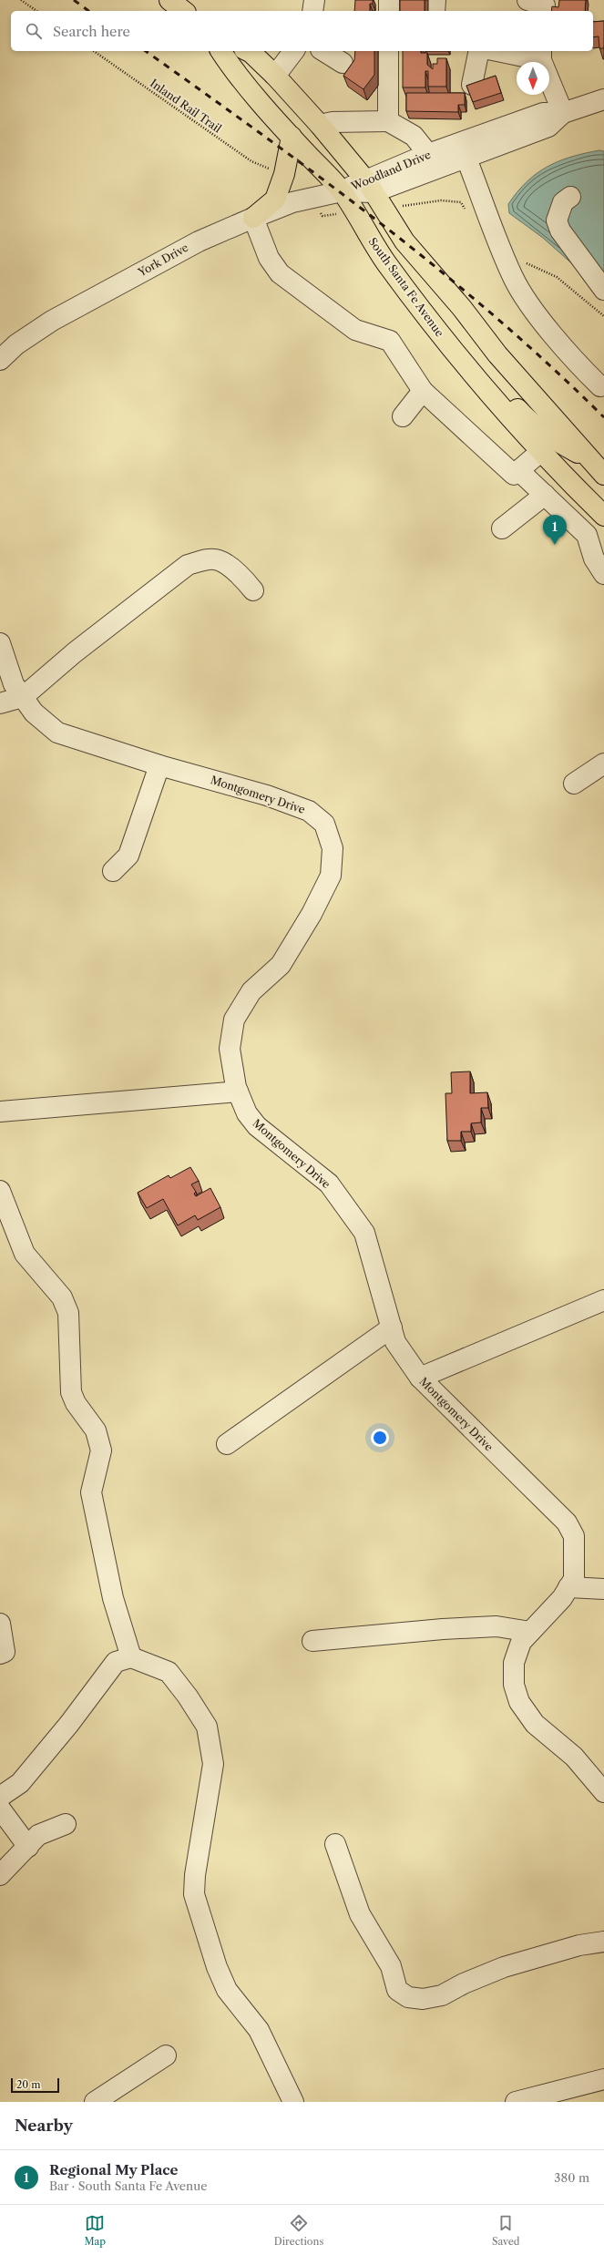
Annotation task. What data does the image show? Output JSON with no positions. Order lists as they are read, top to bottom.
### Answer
{
  "streets": {
    "main road": ["South Santa Fe Avenue"],
    "street": ["Woodland Drive", "York Drive", "Montgomery Drive"],
    "path": ["Inland Rail Trail"]
  },
  "crossings": [
    ["Woodland Drive", "York Drive"],
    ["Woodland Drive", "South Santa Fe Avenue"],
    ["York Drive", "South Santa Fe Avenue"]
  ],
  "scale_bar": "20 m",
  "north": "bottom",
  "page": {
    "search": "Search here",
    "pins": "1",
    "scale": "20 m",
    "heading": "Nearby",
    "list": [
      {
        "mark": "1",
        "name": "Regional My Place",
        "note": "Bar · South Santa Fe Avenue",
        "value": "380 m"
      }
    ],
    "nav": ["Map", "Directions", "Saved"]
  }
}
